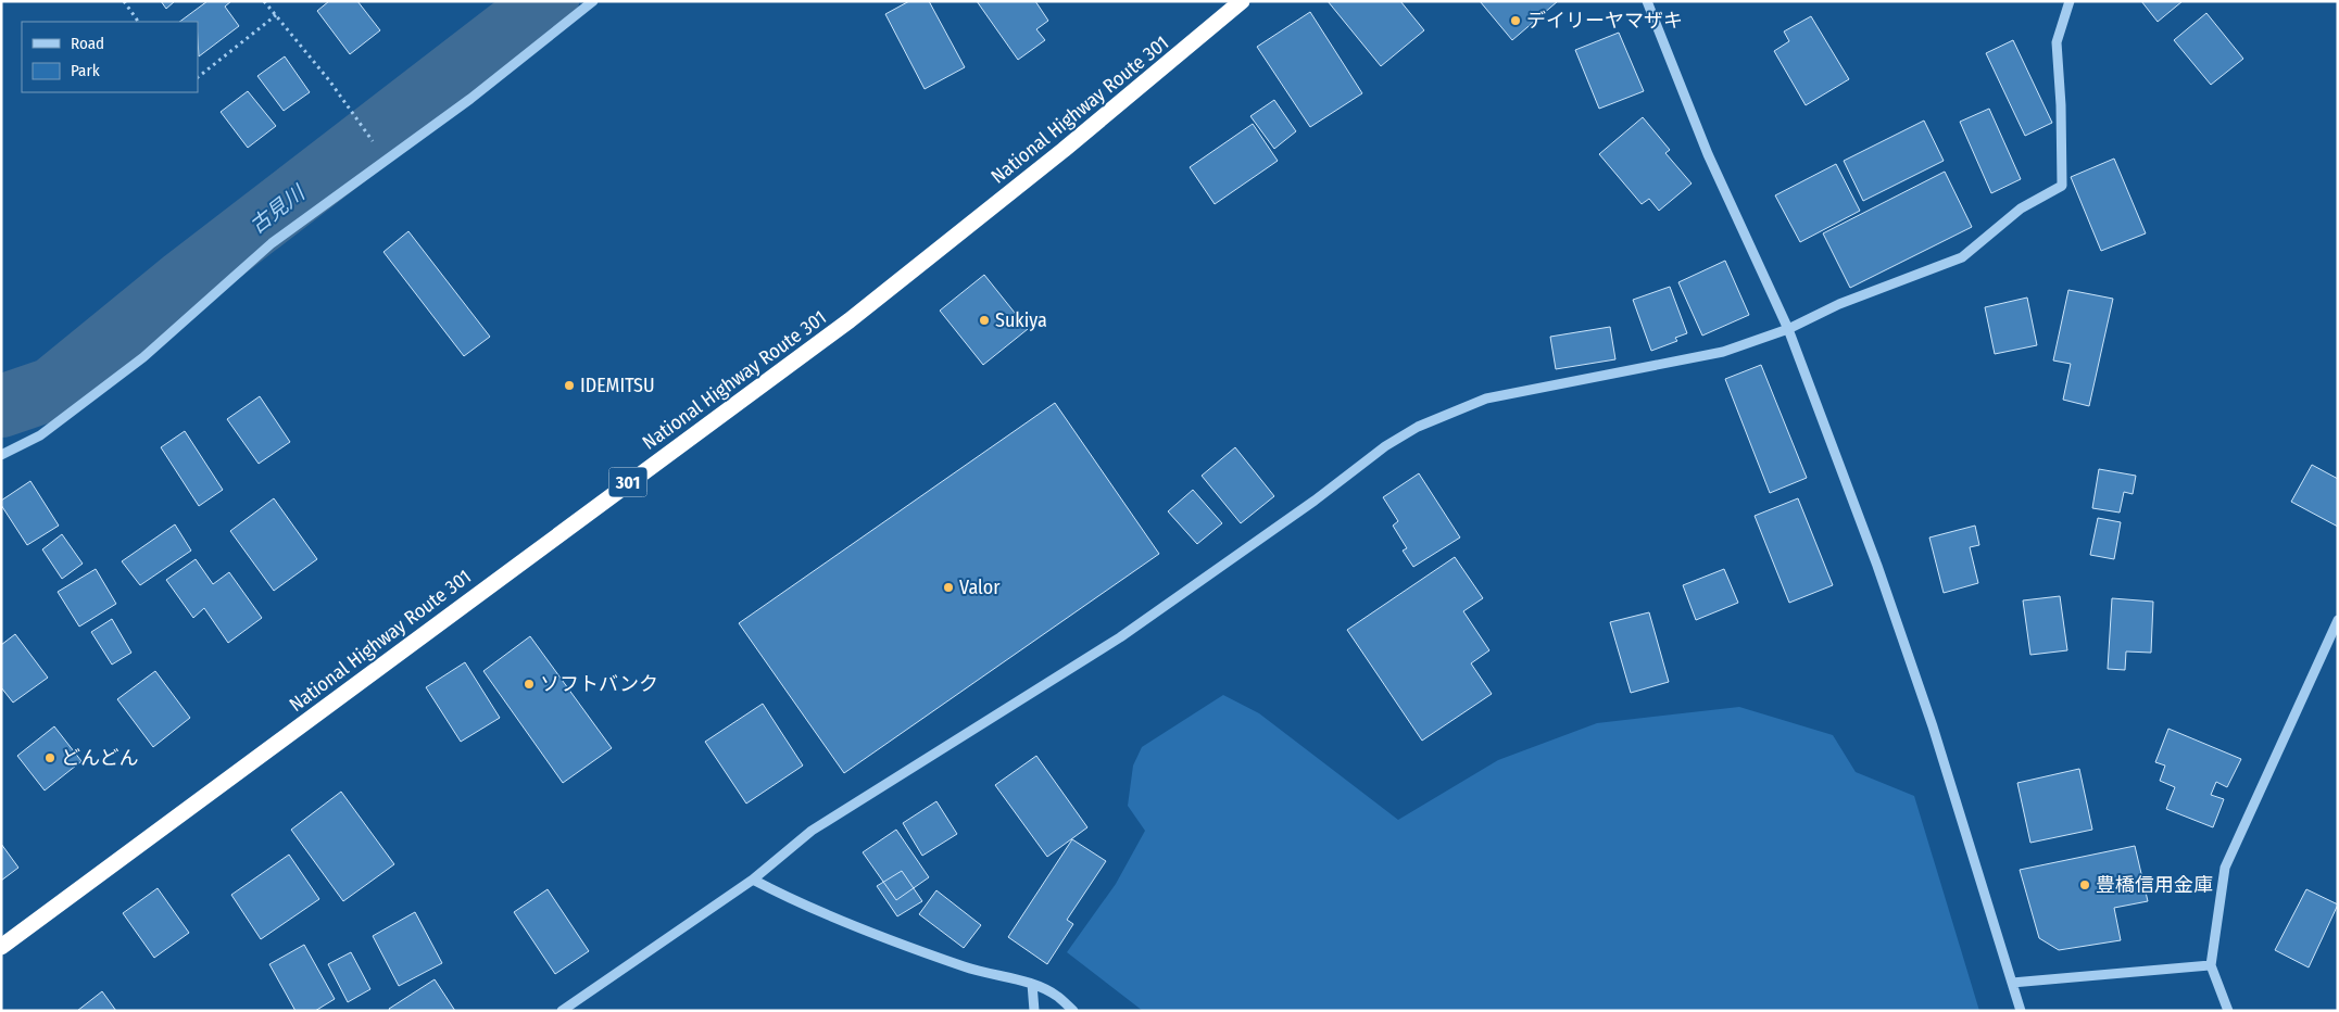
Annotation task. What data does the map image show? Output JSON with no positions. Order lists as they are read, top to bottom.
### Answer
{
  "streets": {
    "highway": ["National Highway Route 301", "301"]
  },
  "water": ["古見川"],
  "places": [
    "デイリーヤマザキ",
    "Sukiya",
    "IDEMITSU",
    "Valor",
    "ソフトバンク",
    "どんどん",
    "豊橋信用金庫"
  ],
  "legend": ["Road", "Park"]
}
